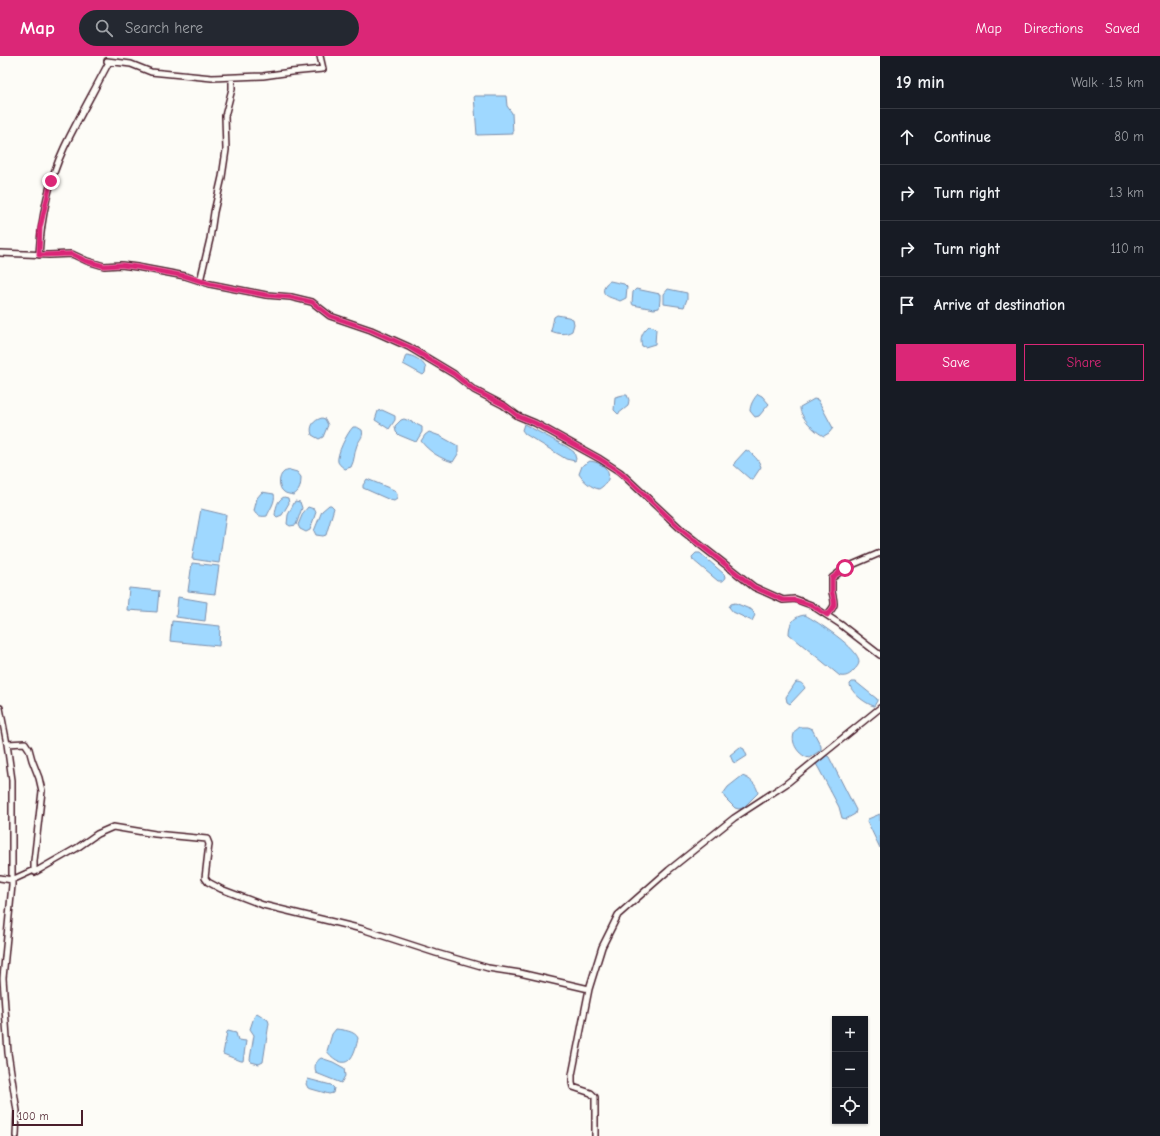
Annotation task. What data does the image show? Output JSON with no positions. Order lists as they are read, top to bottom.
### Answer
{
  "scale_bar": "100 m",
  "page": {
    "header": "Map",
    "search": "Search here",
    "nav": ["Map", "Directions", "Saved"],
    "heading": ["19 min", "Walk · 1.5 km"],
    "list": [
      ["Continue", "80 m"],
      ["Turn right", "1.3 km"],
      ["Turn right", "110 m"],
      "Arrive at destination"
    ],
    "buttons": ["Save", "Share"],
    "map_buttons": ["+", "−"],
    "scale": "100 m"
  }
}
